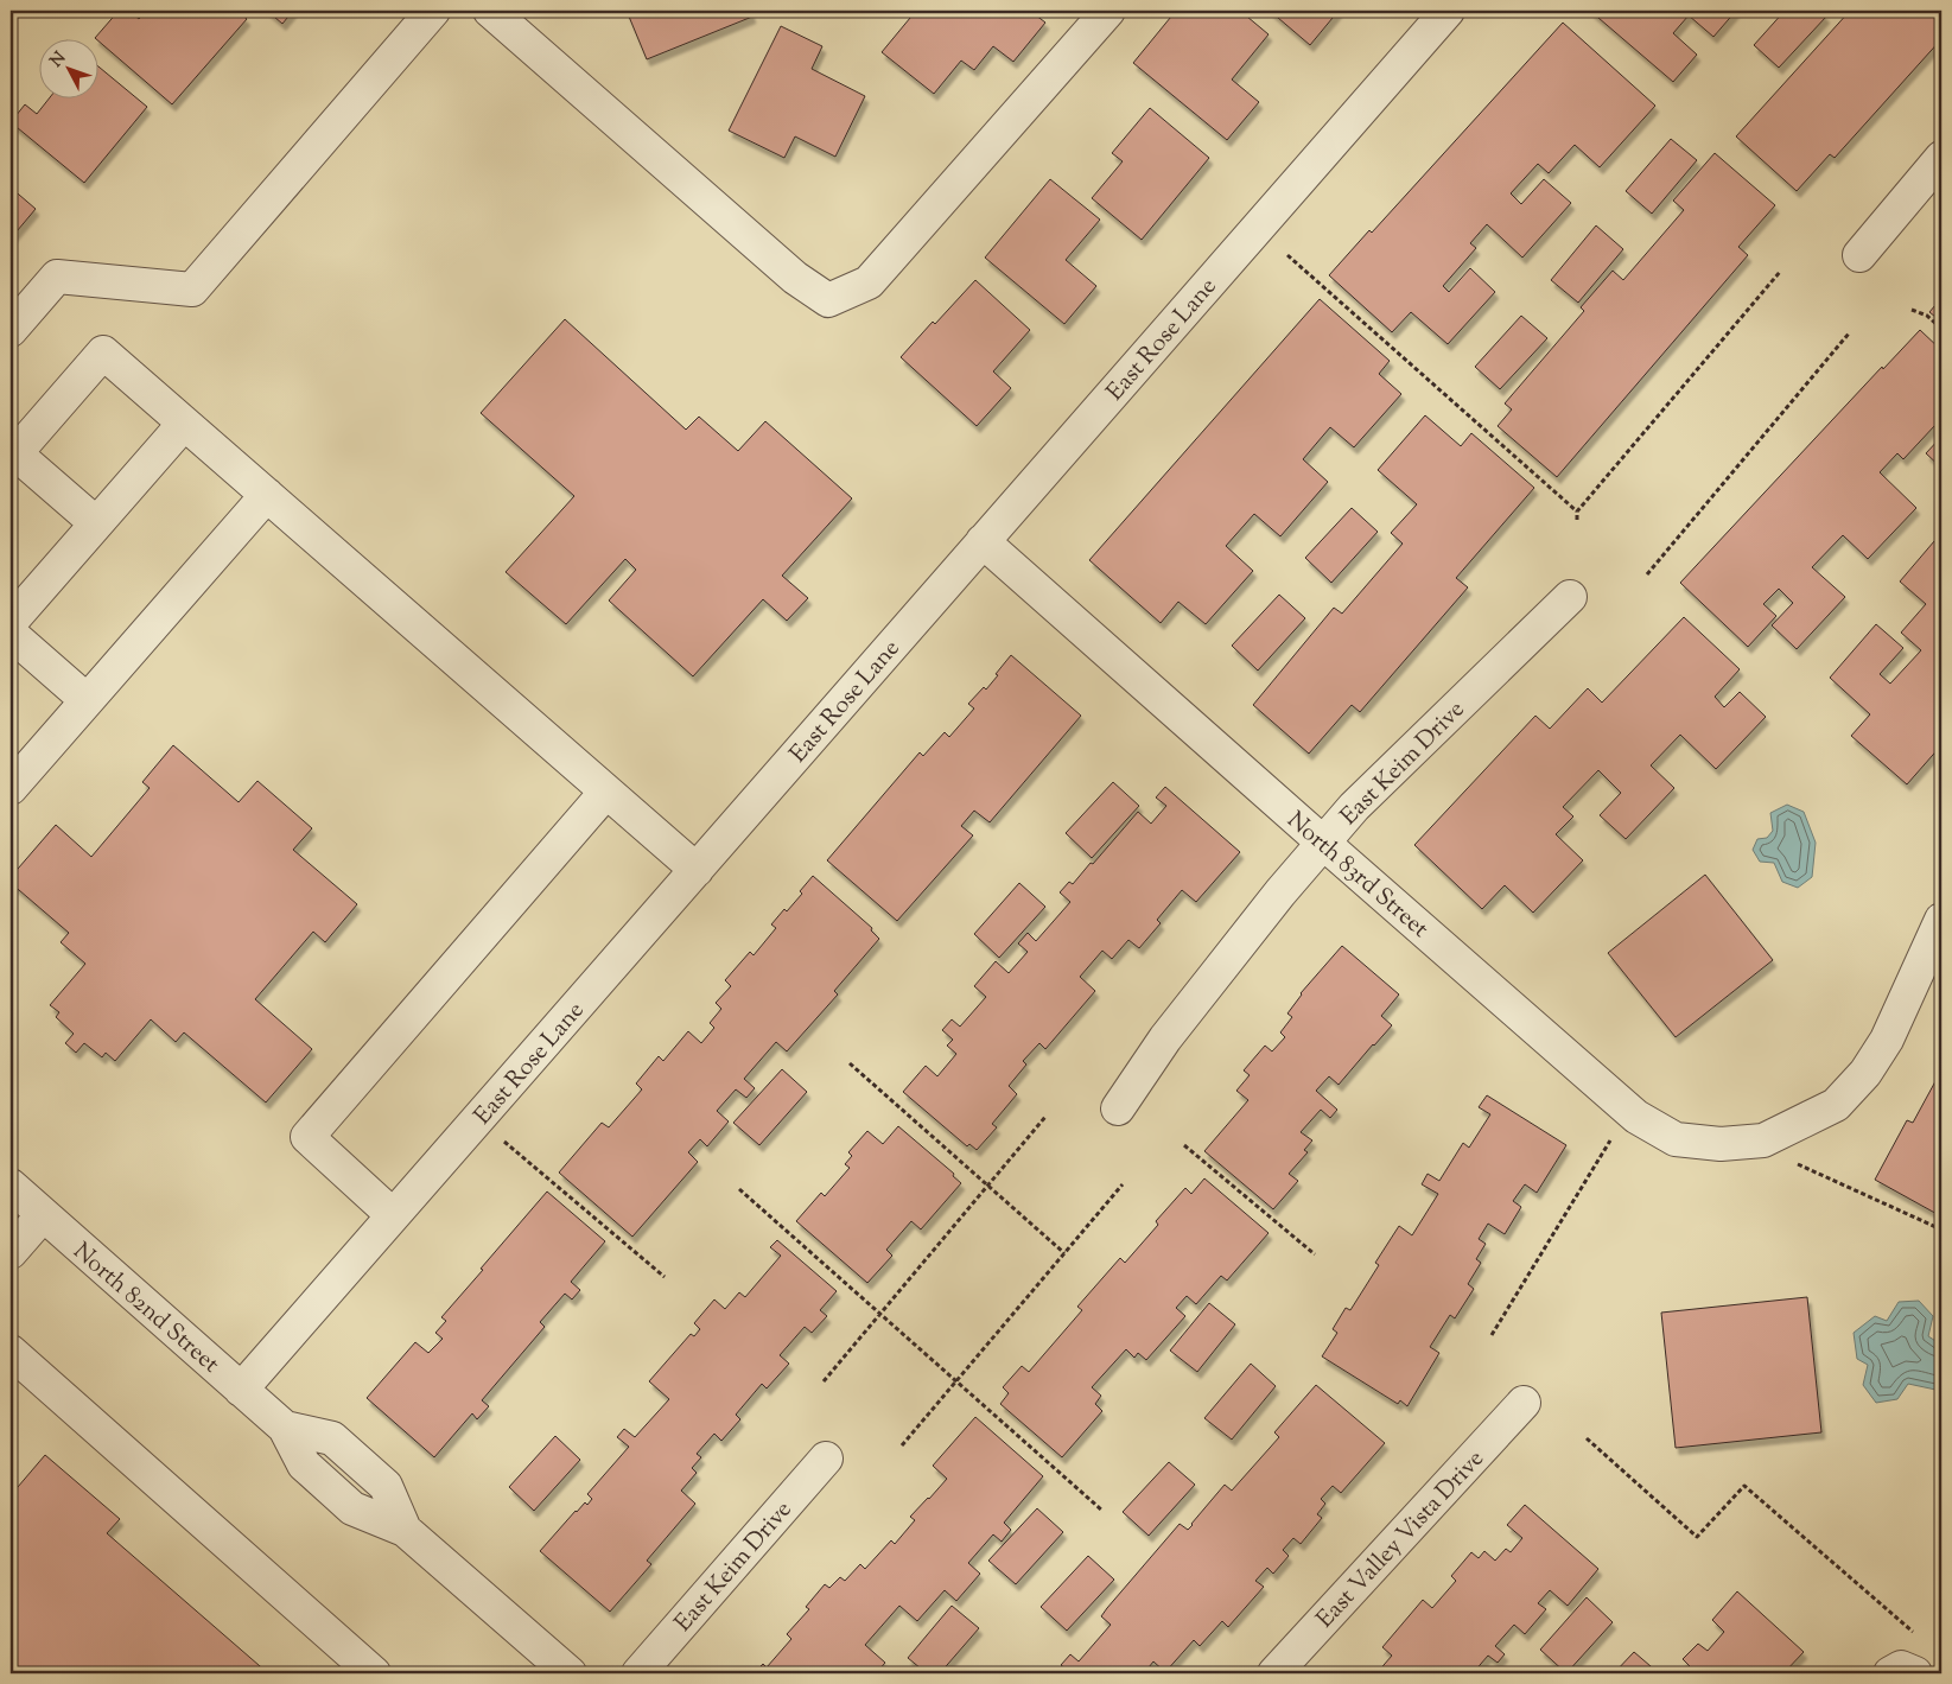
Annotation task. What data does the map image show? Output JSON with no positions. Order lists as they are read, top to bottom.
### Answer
{
  "streets": {
    "street": [
      "East Rose Lane",
      "East Keim Drive",
      "North 83rd Street",
      "North 82nd Street",
      "East Valley Vista Drive"
    ]
  },
  "crossings": [
    ["East Rose Lane", "North 83rd Street"],
    ["East Rose Lane", "North 82nd Street"],
    ["East Keim Drive", "North 83rd Street"]
  ],
  "north": "top left"
}
